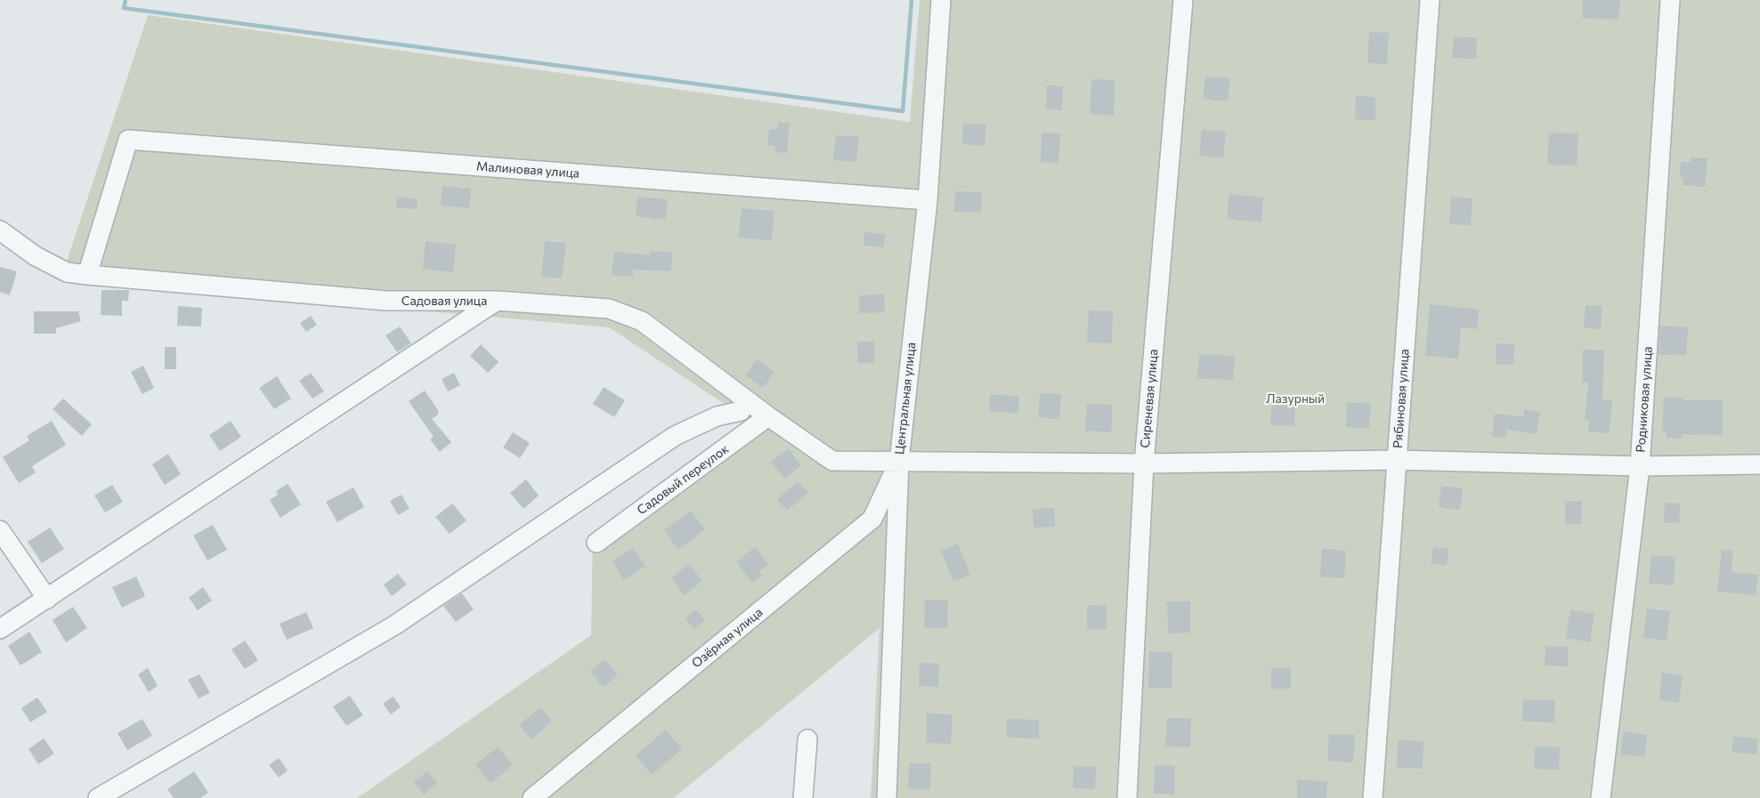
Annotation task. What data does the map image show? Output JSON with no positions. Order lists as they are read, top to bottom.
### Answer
{
  "streets": {
    "street": [
      "Малиновая улица",
      "Садовая улица",
      "Центральная улица",
      "Сиреневая улица",
      "Рябиновая улица",
      "Родниковая улица",
      "Садовый переулок",
      "Озёрная улица"
    ]
  },
  "crossings": [
    ["Малиновая улица", "Садовая улица"],
    ["Малиновая улица", "Центральная улица"],
    ["Садовая улица", "Центральная улица"],
    ["Садовая улица", "Сиреневая улица"],
    ["Садовая улица", "Рябиновая улица"],
    ["Садовая улица", "Родниковая улица"],
    ["Садовая улица", "Садовый переулок"],
    ["Садовая улица", "Озёрная улица"],
    ["Центральная улица", "Озёрная улица"]
  ],
  "parks": ["Лазурный"]
}
